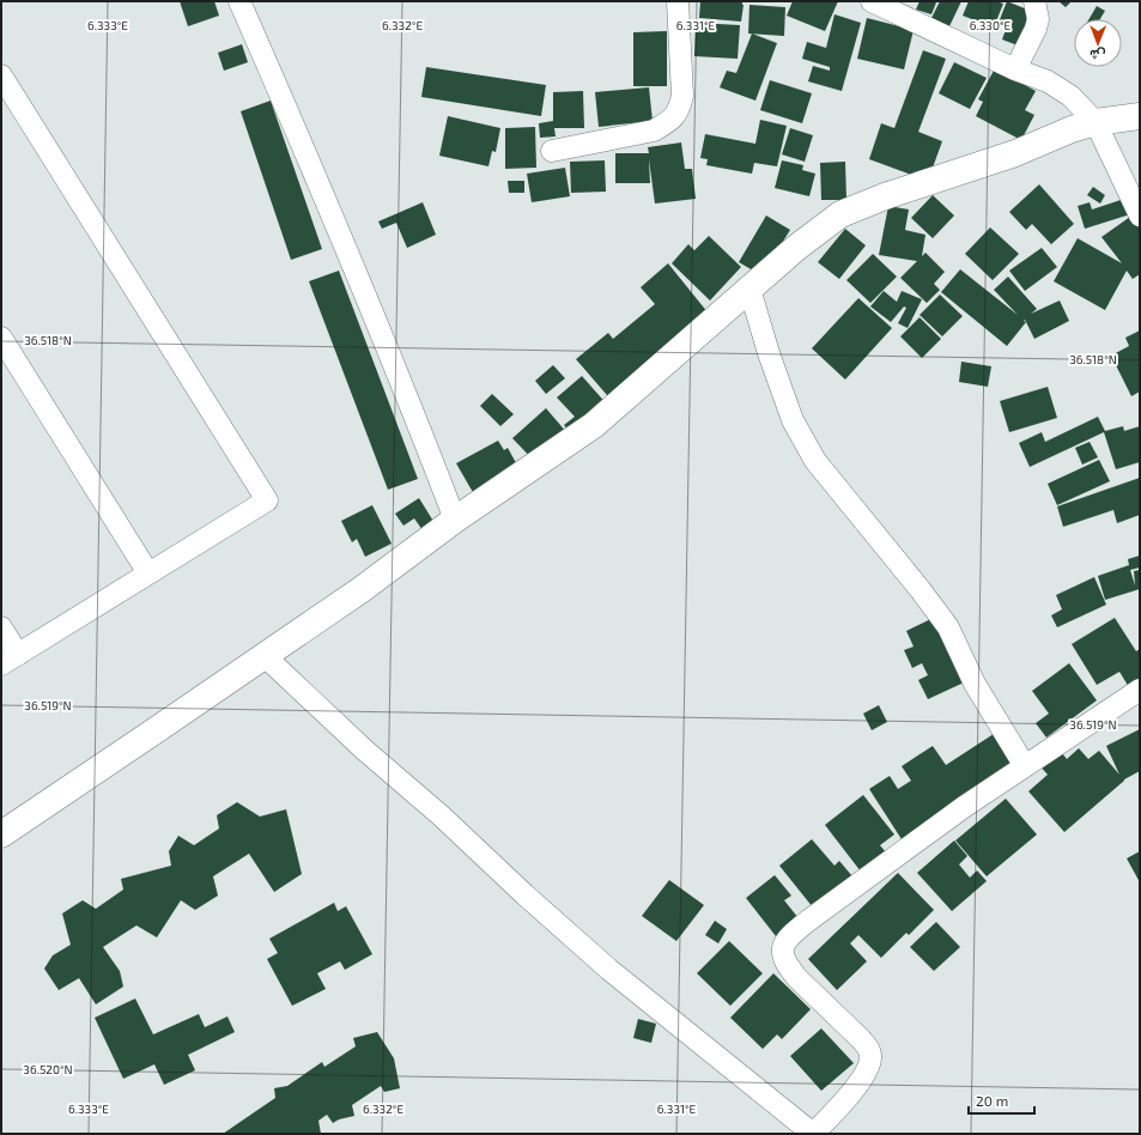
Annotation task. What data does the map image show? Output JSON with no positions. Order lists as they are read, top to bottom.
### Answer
{
  "scale_bar": "20 m",
  "north": "bottom",
  "coordinates": [
    "6.333°E",
    "6.332°E",
    "6.331°E",
    "6.330°E",
    "36.518°N",
    "36.519°N",
    "36.520°N"
  ]
}
